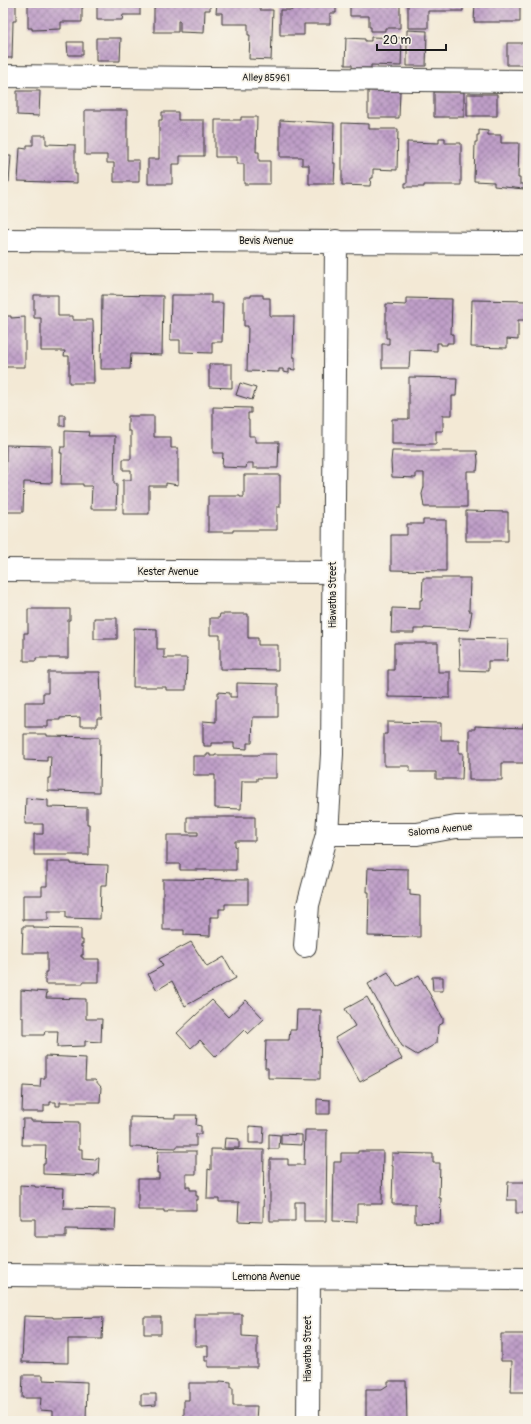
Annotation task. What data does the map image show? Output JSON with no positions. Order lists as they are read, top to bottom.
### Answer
{
  "streets": {
    "street": [
      "Alley 85961",
      "Bevis Avenue",
      "Kester Avenue",
      "Hiawatha Street",
      "Saloma Avenue",
      "Lemona Avenue"
    ]
  },
  "crossings": [
    ["Bevis Avenue", "Hiawatha Street"],
    ["Kester Avenue", "Hiawatha Street"],
    ["Hiawatha Street", "Saloma Avenue"],
    ["Hiawatha Street", "Lemona Avenue"]
  ],
  "scale_bar": "20 m"
}
